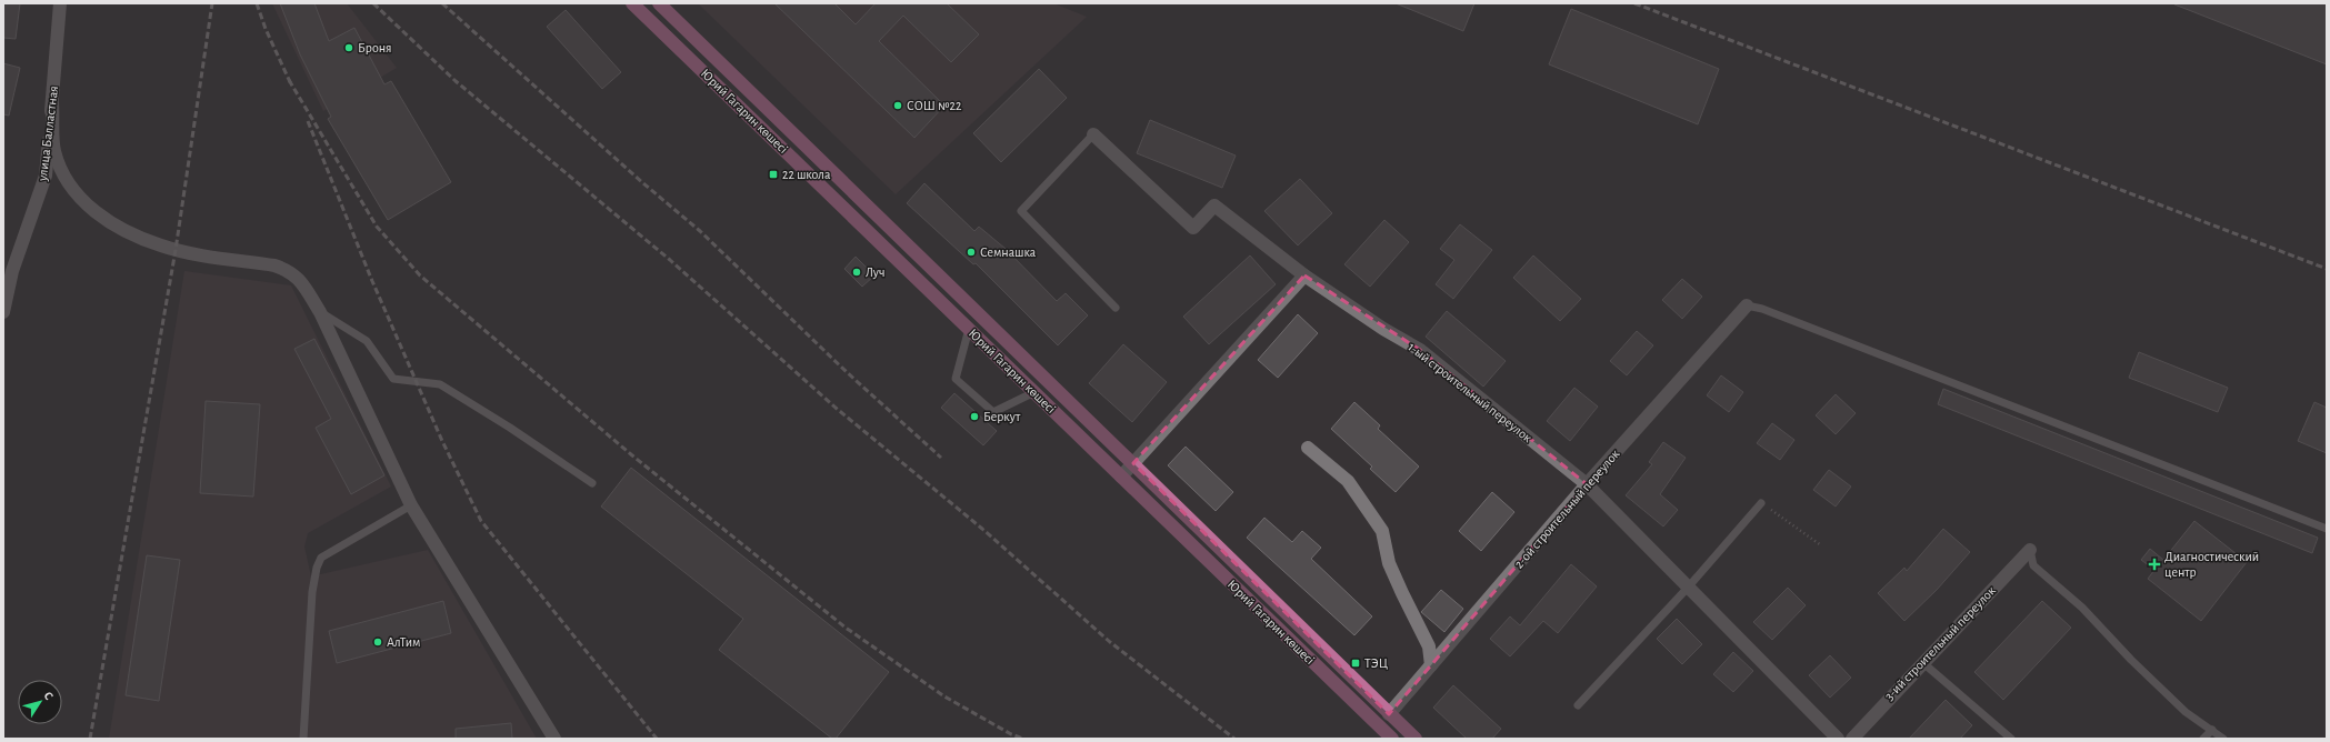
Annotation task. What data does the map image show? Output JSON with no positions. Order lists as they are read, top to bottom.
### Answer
{
  "streets": {
    "main road": ["Юрий Гагарин көшесі"],
    "street": [
      "улица Балластная",
      "1-ый строительный переулок",
      "2-ой строительный переулок",
      "3-ий строительный переулок"
    ]
  },
  "crossings": [
    ["Юрий Гагарин көшесі", "2-ой строительный переулок"],
    ["1-ый строительный переулок", "2-ой строительный переулок"]
  ],
  "places": {
    "other": [
      "Броня",
      "СОШ №22",
      "Семнашка",
      "Луч",
      "Беркут",
      "АлТим"
    ],
    "transit": ["22 школа", "ТЭЦ"],
    "health": ["Диагностический центр"]
  },
  "north": "top right"
}
